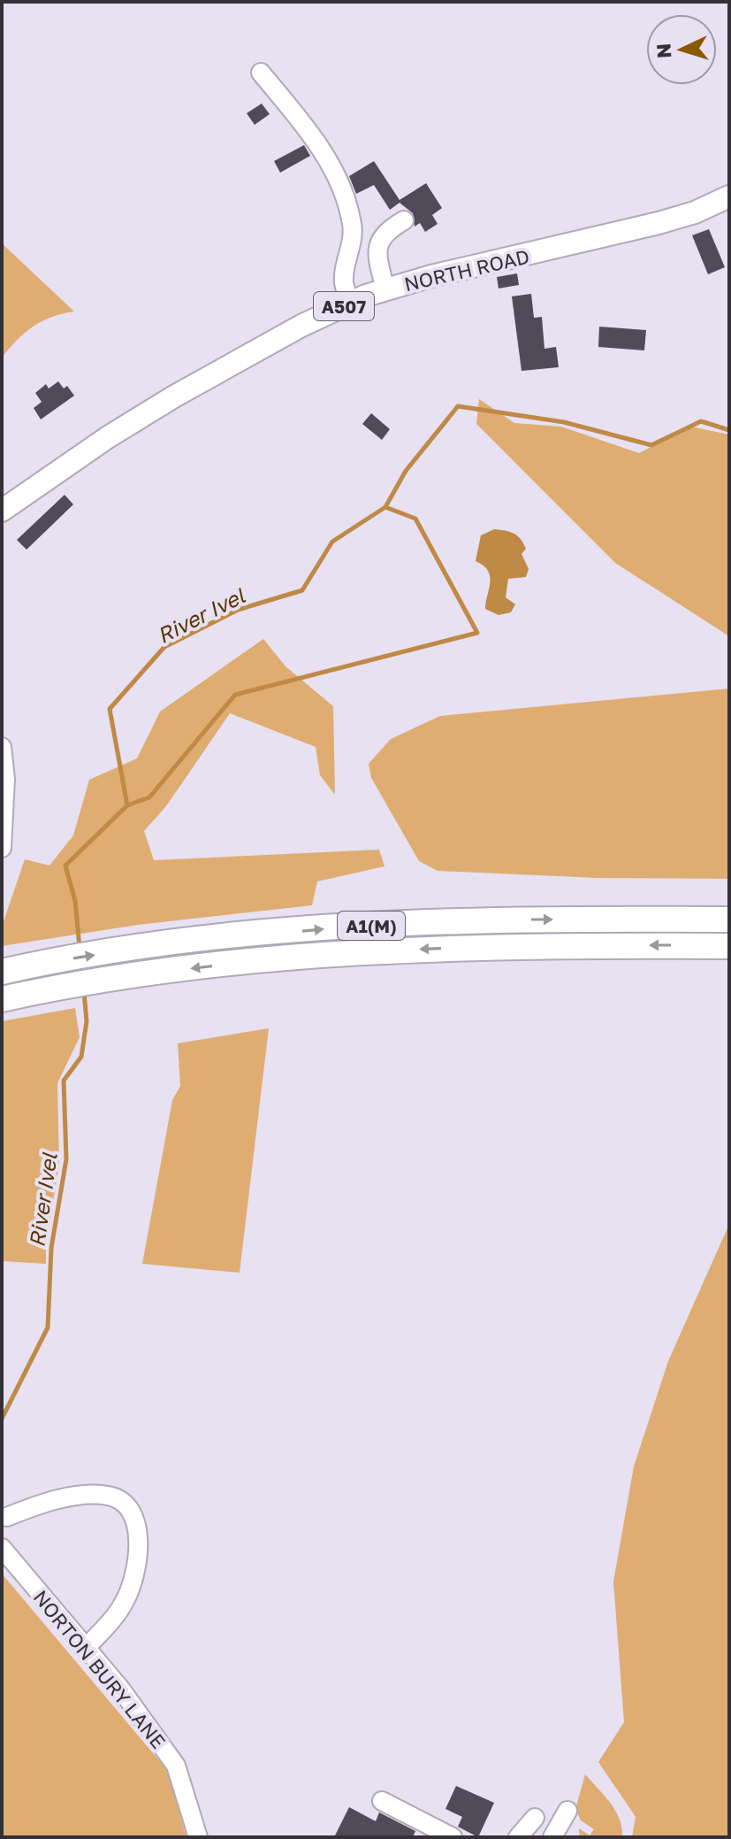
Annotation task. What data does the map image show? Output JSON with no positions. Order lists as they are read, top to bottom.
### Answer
{
  "streets": {
    "highway": ["A1(M)"],
    "main road": ["NORTH ROAD", "A507"],
    "street": ["NORTON BURY LANE"]
  },
  "water": ["River Ivel"],
  "north": "left"
}
